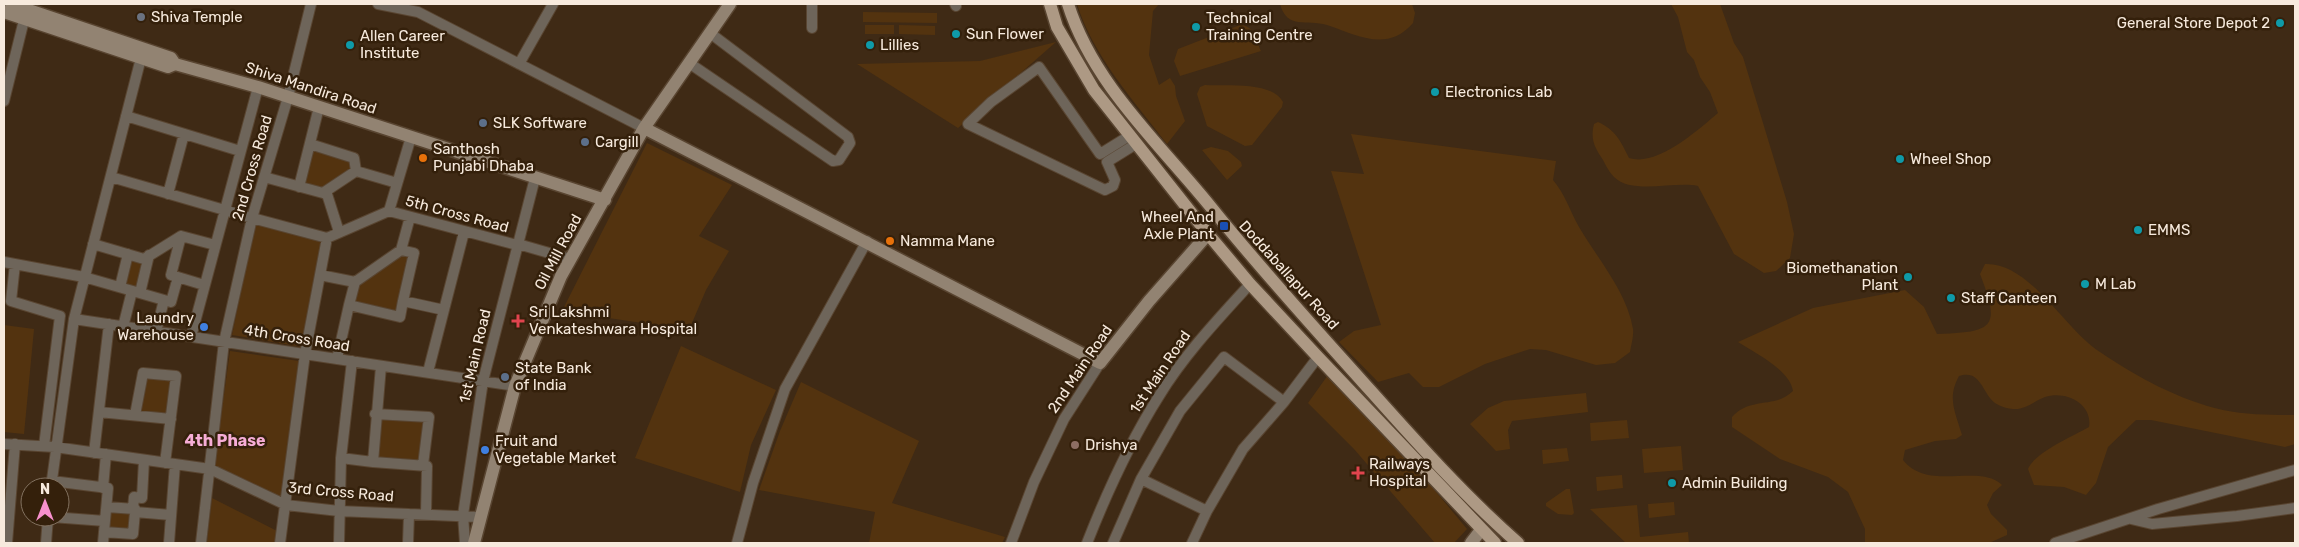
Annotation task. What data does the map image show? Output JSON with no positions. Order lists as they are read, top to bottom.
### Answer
{
  "streets": {
    "main road": ["Doddaballapur Road"],
    "street": [
      "Shiva Mandira Road",
      "2nd Cross Road",
      "5th Cross Road",
      "Oil Mill Road",
      "4th Cross Road",
      "1st Main Road",
      "2nd Main Road",
      "3rd Cross Road"
    ]
  },
  "crossings": [
    ["Shiva Mandira Road", "2nd Cross Road"],
    ["Shiva Mandira Road", "Oil Mill Road"],
    ["Shiva Mandira Road", "1st Main Road"],
    ["2nd Cross Road", "4th Cross Road"],
    ["2nd Cross Road", "3rd Cross Road"],
    ["5th Cross Road", "Oil Mill Road"],
    ["5th Cross Road", "1st Main Road"],
    ["Oil Mill Road", "4th Cross Road"],
    ["Oil Mill Road", "3rd Cross Road"],
    ["4th Cross Road", "1st Main Road"],
    ["1st Main Road", "3rd Cross Road"]
  ],
  "districts": ["4th Phase"],
  "places": {
    "other": [
      "Shiva Temple",
      "General Store Depot 2",
      "Technical Training Centre",
      "Sun Flower",
      "Allen Career Institute",
      "Lillies",
      "Electronics Lab",
      "SLK Software",
      "Cargill",
      "Santhosh Punjabi Dhaba",
      "Wheel Shop",
      "EMMS",
      "Namma Mane",
      "Biomethanation Plant",
      "M Lab",
      "Staff Canteen",
      "Laundry Warehouse",
      "State Bank of India",
      "Drishya",
      "Fruit and Vegetable Market",
      "Admin Building"
    ],
    "transit": ["Wheel And Axle Plant"],
    "health": ["Sri Lakshmi Venkateshwara Hospital", "Railways Hospital"]
  },
  "north": "top"
}
